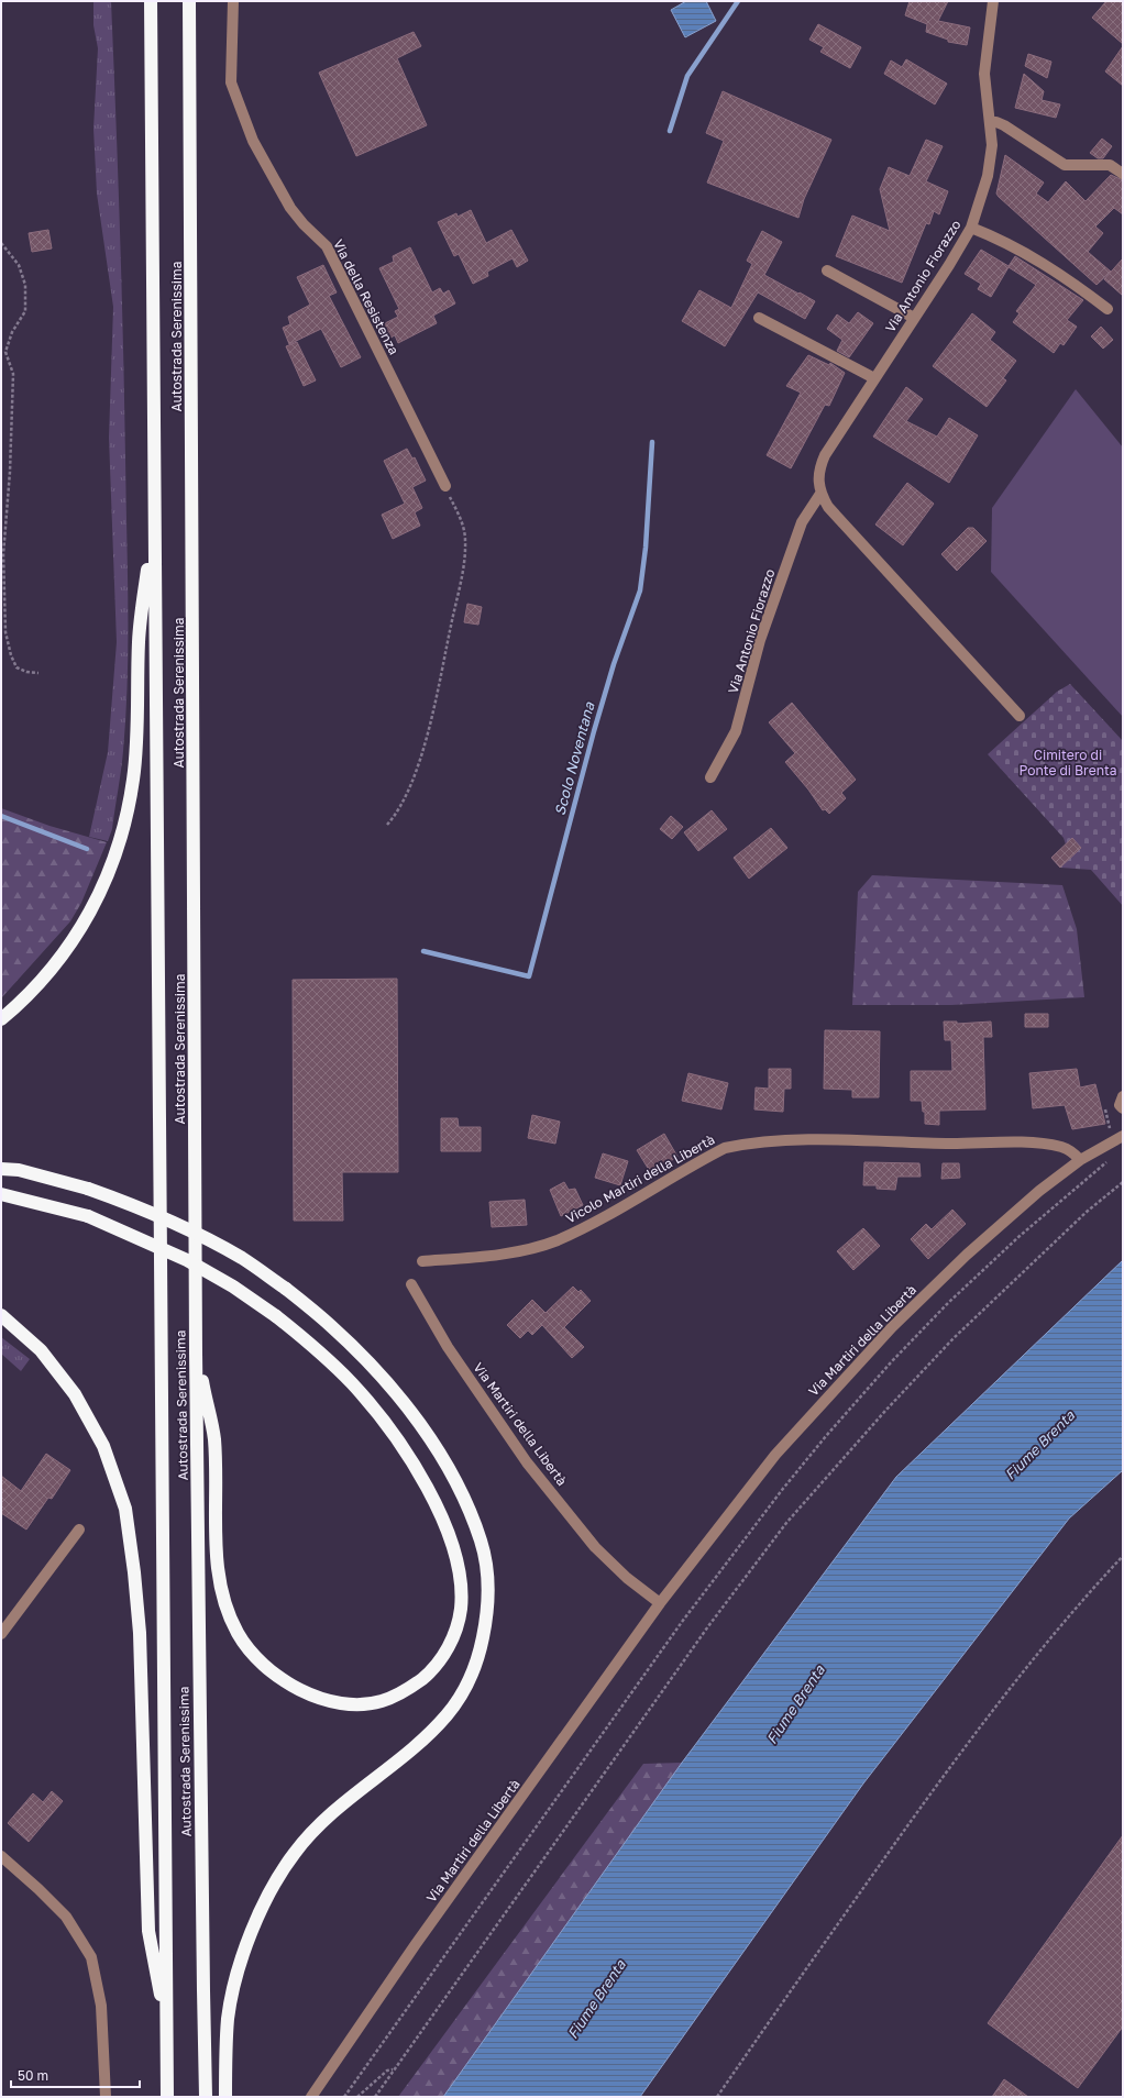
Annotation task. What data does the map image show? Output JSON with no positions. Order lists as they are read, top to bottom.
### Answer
{
  "streets": {
    "highway": ["Autostrada Serenissima"],
    "street": [
      "Via Antonio Fiorazzo",
      "Via della Resistenza",
      "Vicolo Martiri della Libertà",
      "Via Martiri della Libertà"
    ]
  },
  "crossings": [
    ["Vicolo Martiri della Libertà", "Via Martiri della Libertà"]
  ],
  "water": ["Scolo Noventana", "Fiume Brenta"],
  "parks": ["Cimitero di Ponte di Brenta"],
  "scale_bar": "50 m"
}
